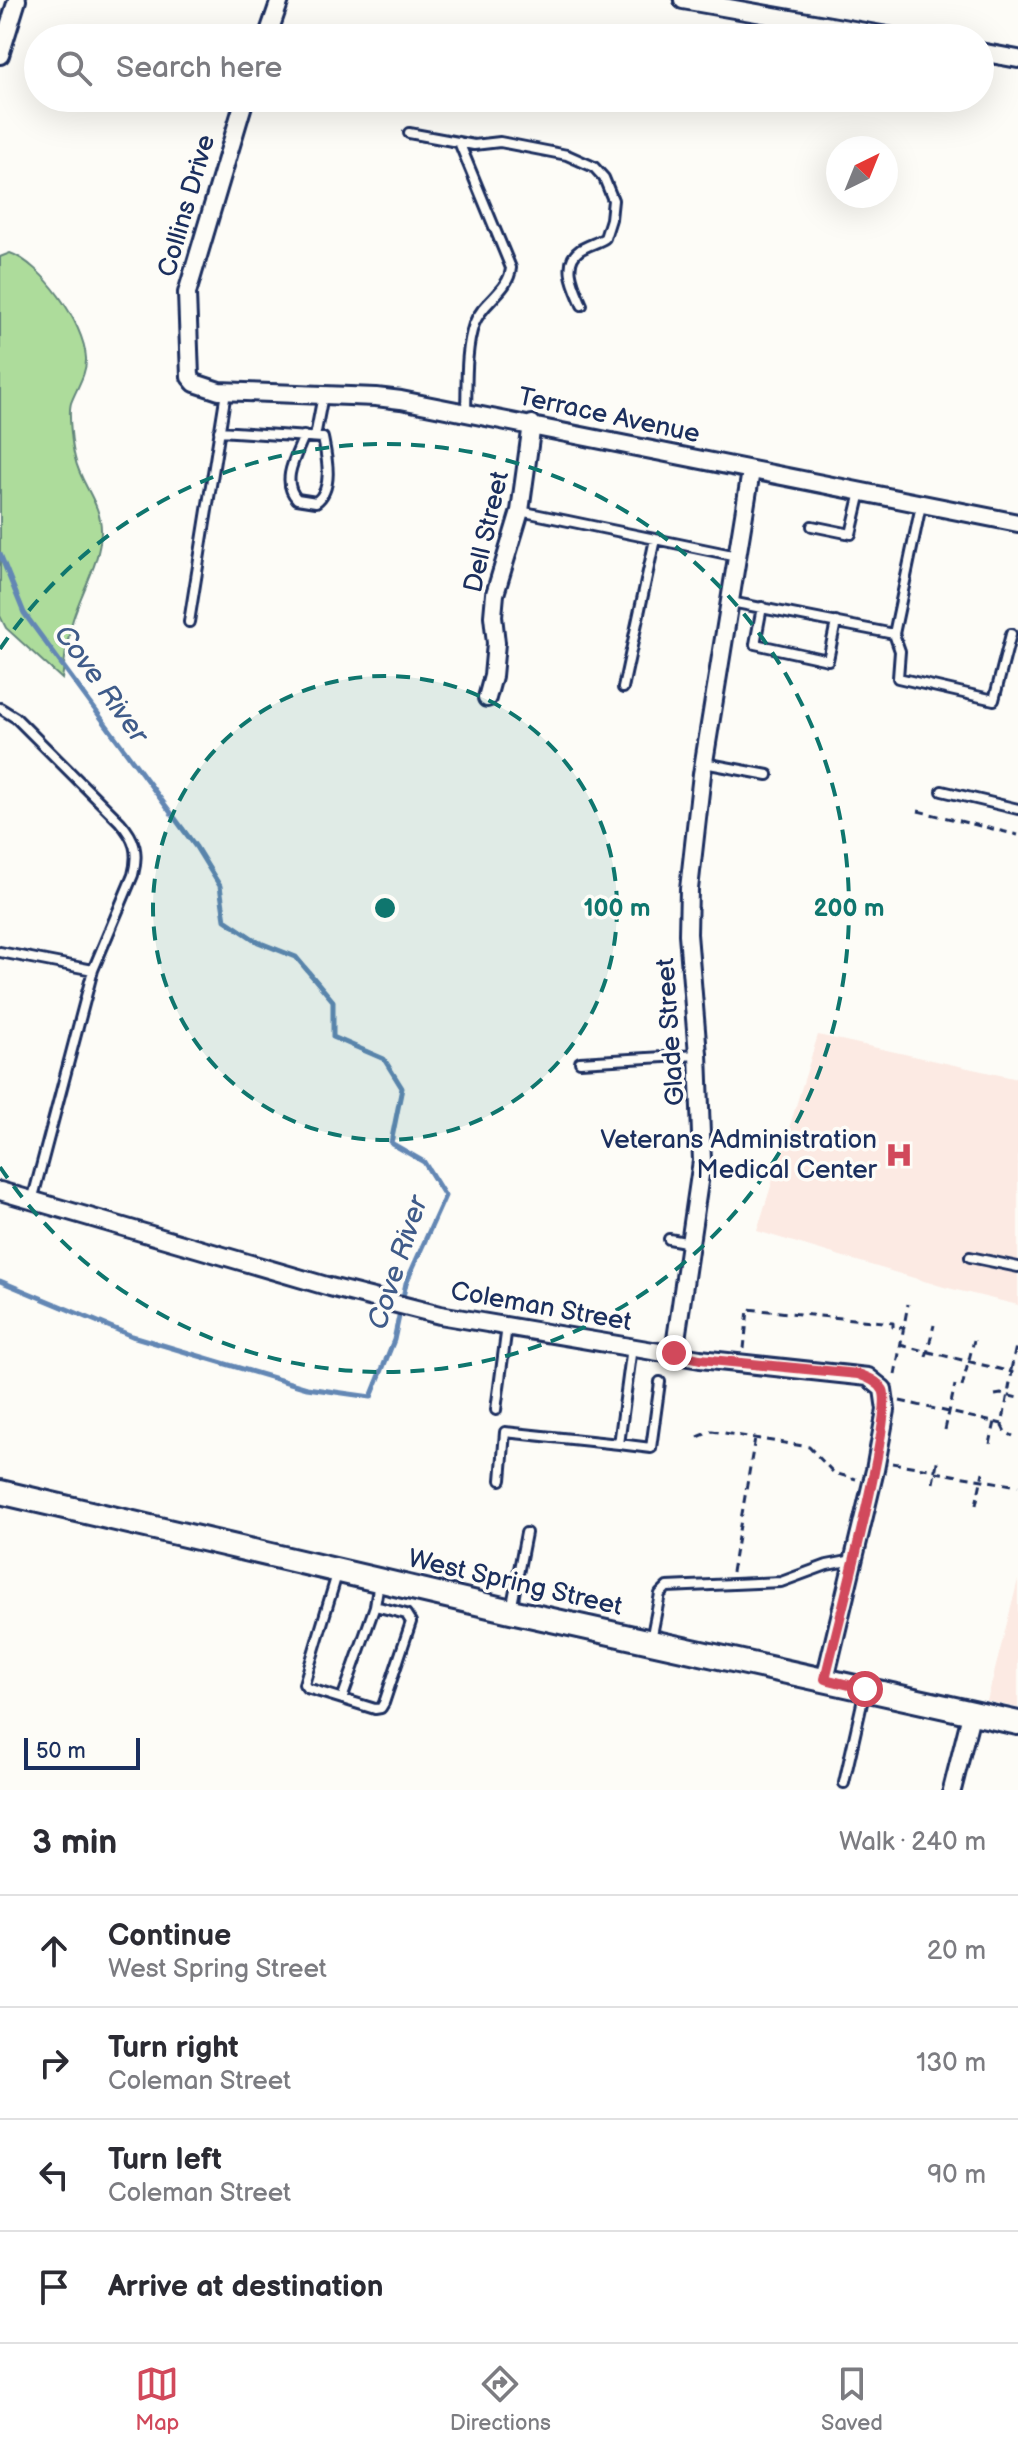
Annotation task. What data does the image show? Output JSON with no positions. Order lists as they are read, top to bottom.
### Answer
{
  "streets": {
    "main road": ["West Spring Street"],
    "street": [
      "Collins Drive",
      "Terrace Avenue",
      "Dell Street",
      "Glade Street",
      "Coleman Street"
    ]
  },
  "crossings": [
    ["Collins Drive", "Terrace Avenue"],
    ["Terrace Avenue", "Dell Street"],
    ["Terrace Avenue", "Glade Street"],
    ["Glade Street", "Coleman Street"]
  ],
  "water": ["Cove River"],
  "places": {
    "hospital": ["Veterans Administration Medical Center"]
  },
  "scale_bar": "50 m",
  "north": "top right",
  "page": {
    "search": "Search here",
    "scale": "50 m",
    "heading": ["3 min", "Walk · 240 m"],
    "list": [
      ["Continue", "West Spring Street", "20 m"],
      ["Turn right", "Coleman Street", "130 m"],
      ["Turn left", "Coleman Street", "90 m"],
      "Arrive at destination"
    ],
    "nav": ["Map", "Directions", "Saved"]
  },
  "rings": ["100 m", "200 m"]
}
